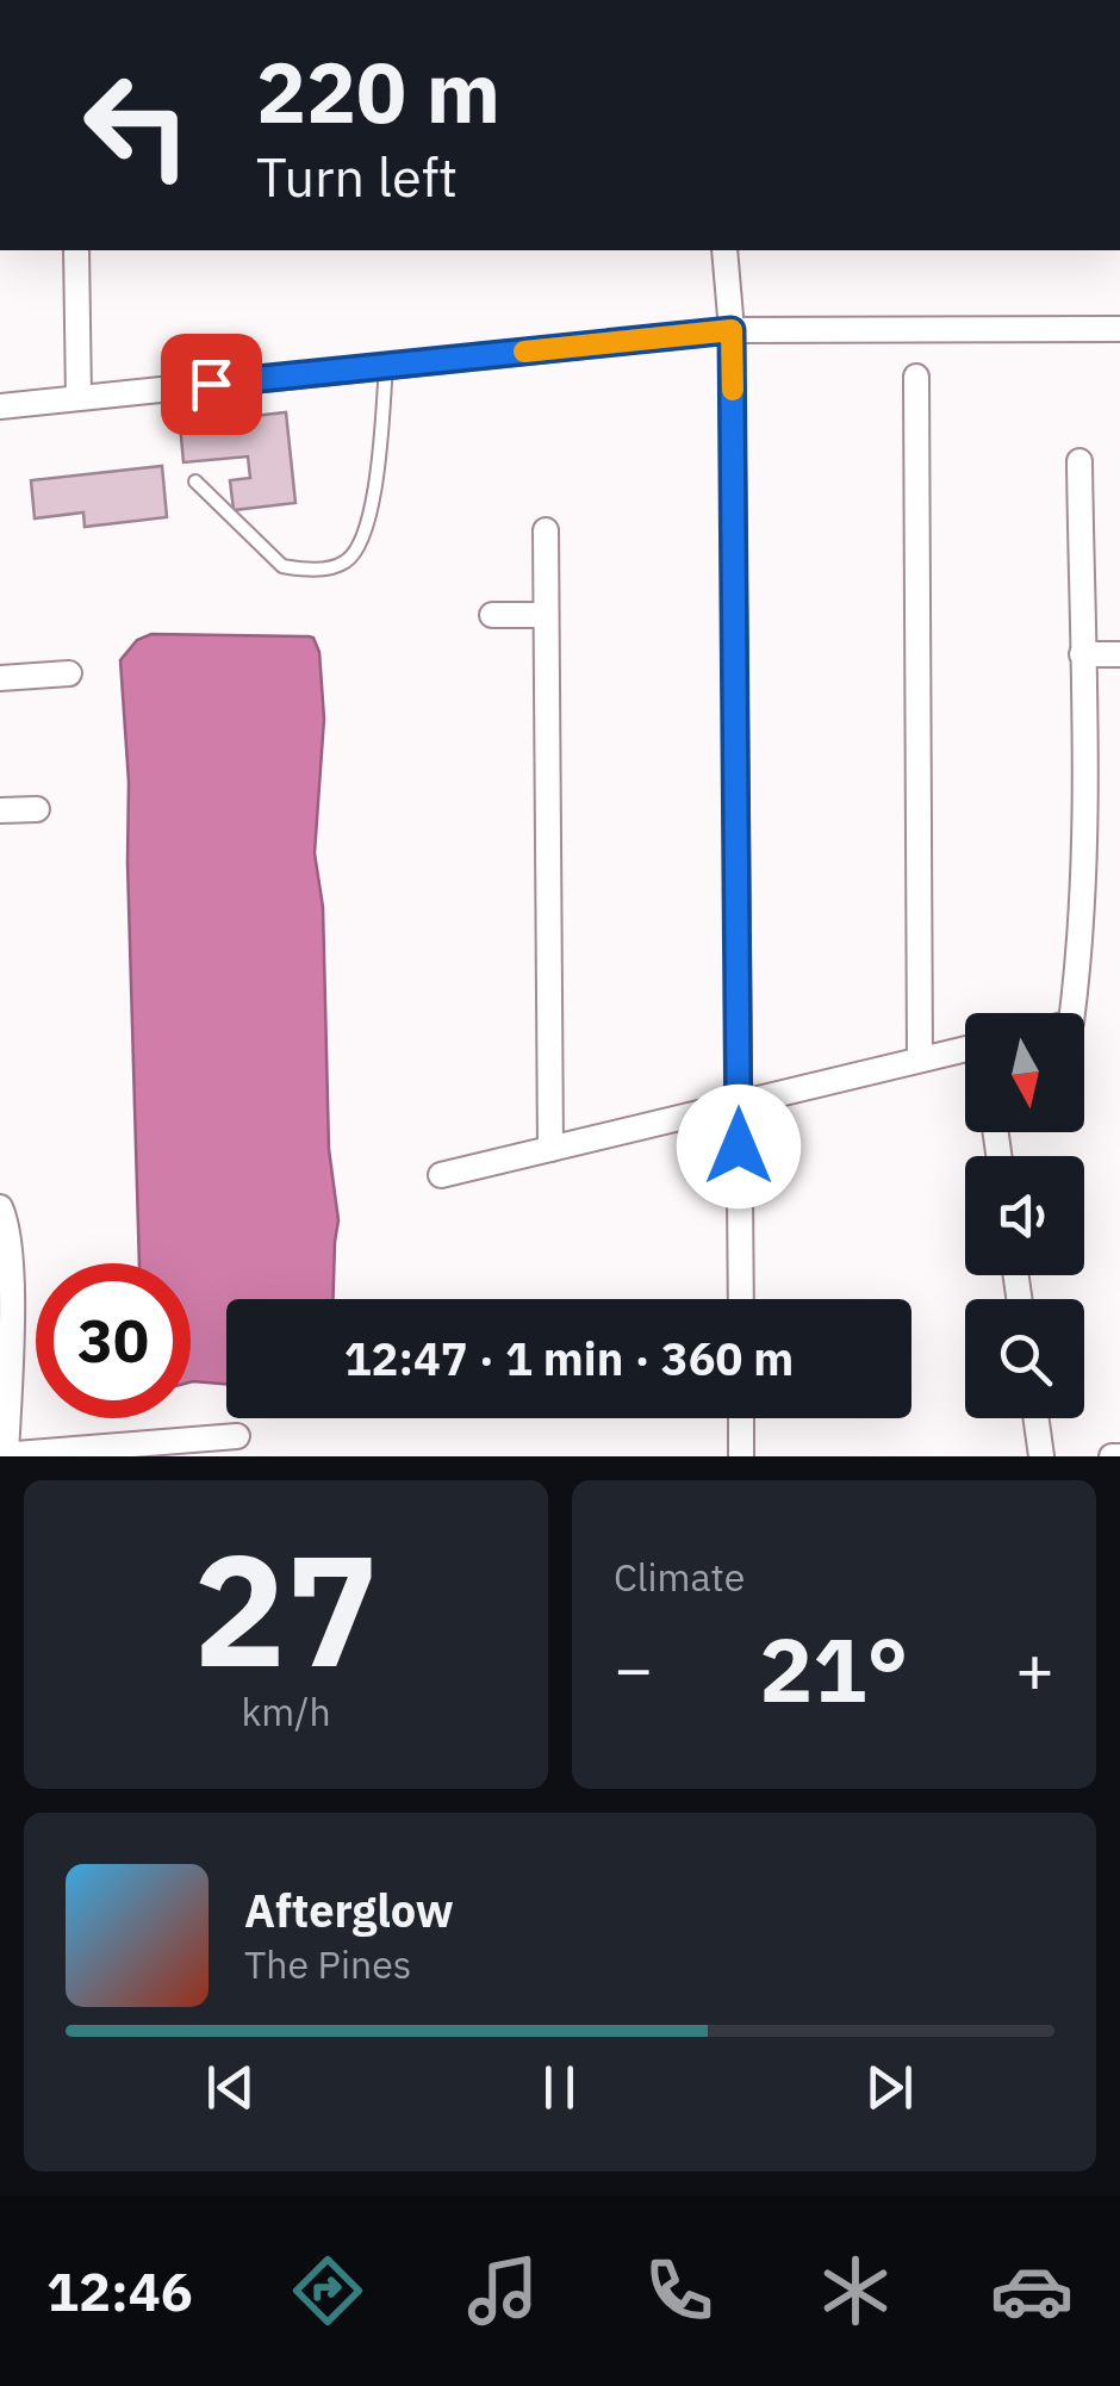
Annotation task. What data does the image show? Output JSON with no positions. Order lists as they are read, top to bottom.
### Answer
{
  "north": "bottom",
  "page": {
    "turn": ["220 m", "Turn left"],
    "limit": "30",
    "trip": "12:47 · 1 min · 360 m",
    "tile": [
      ["27", "km/h"],
      "Climate"
    ],
    "heat": ["−", "21°", "+"],
    "song": ["Afterglow", "The Pines"],
    "tabs": "12:46"
  }
}
